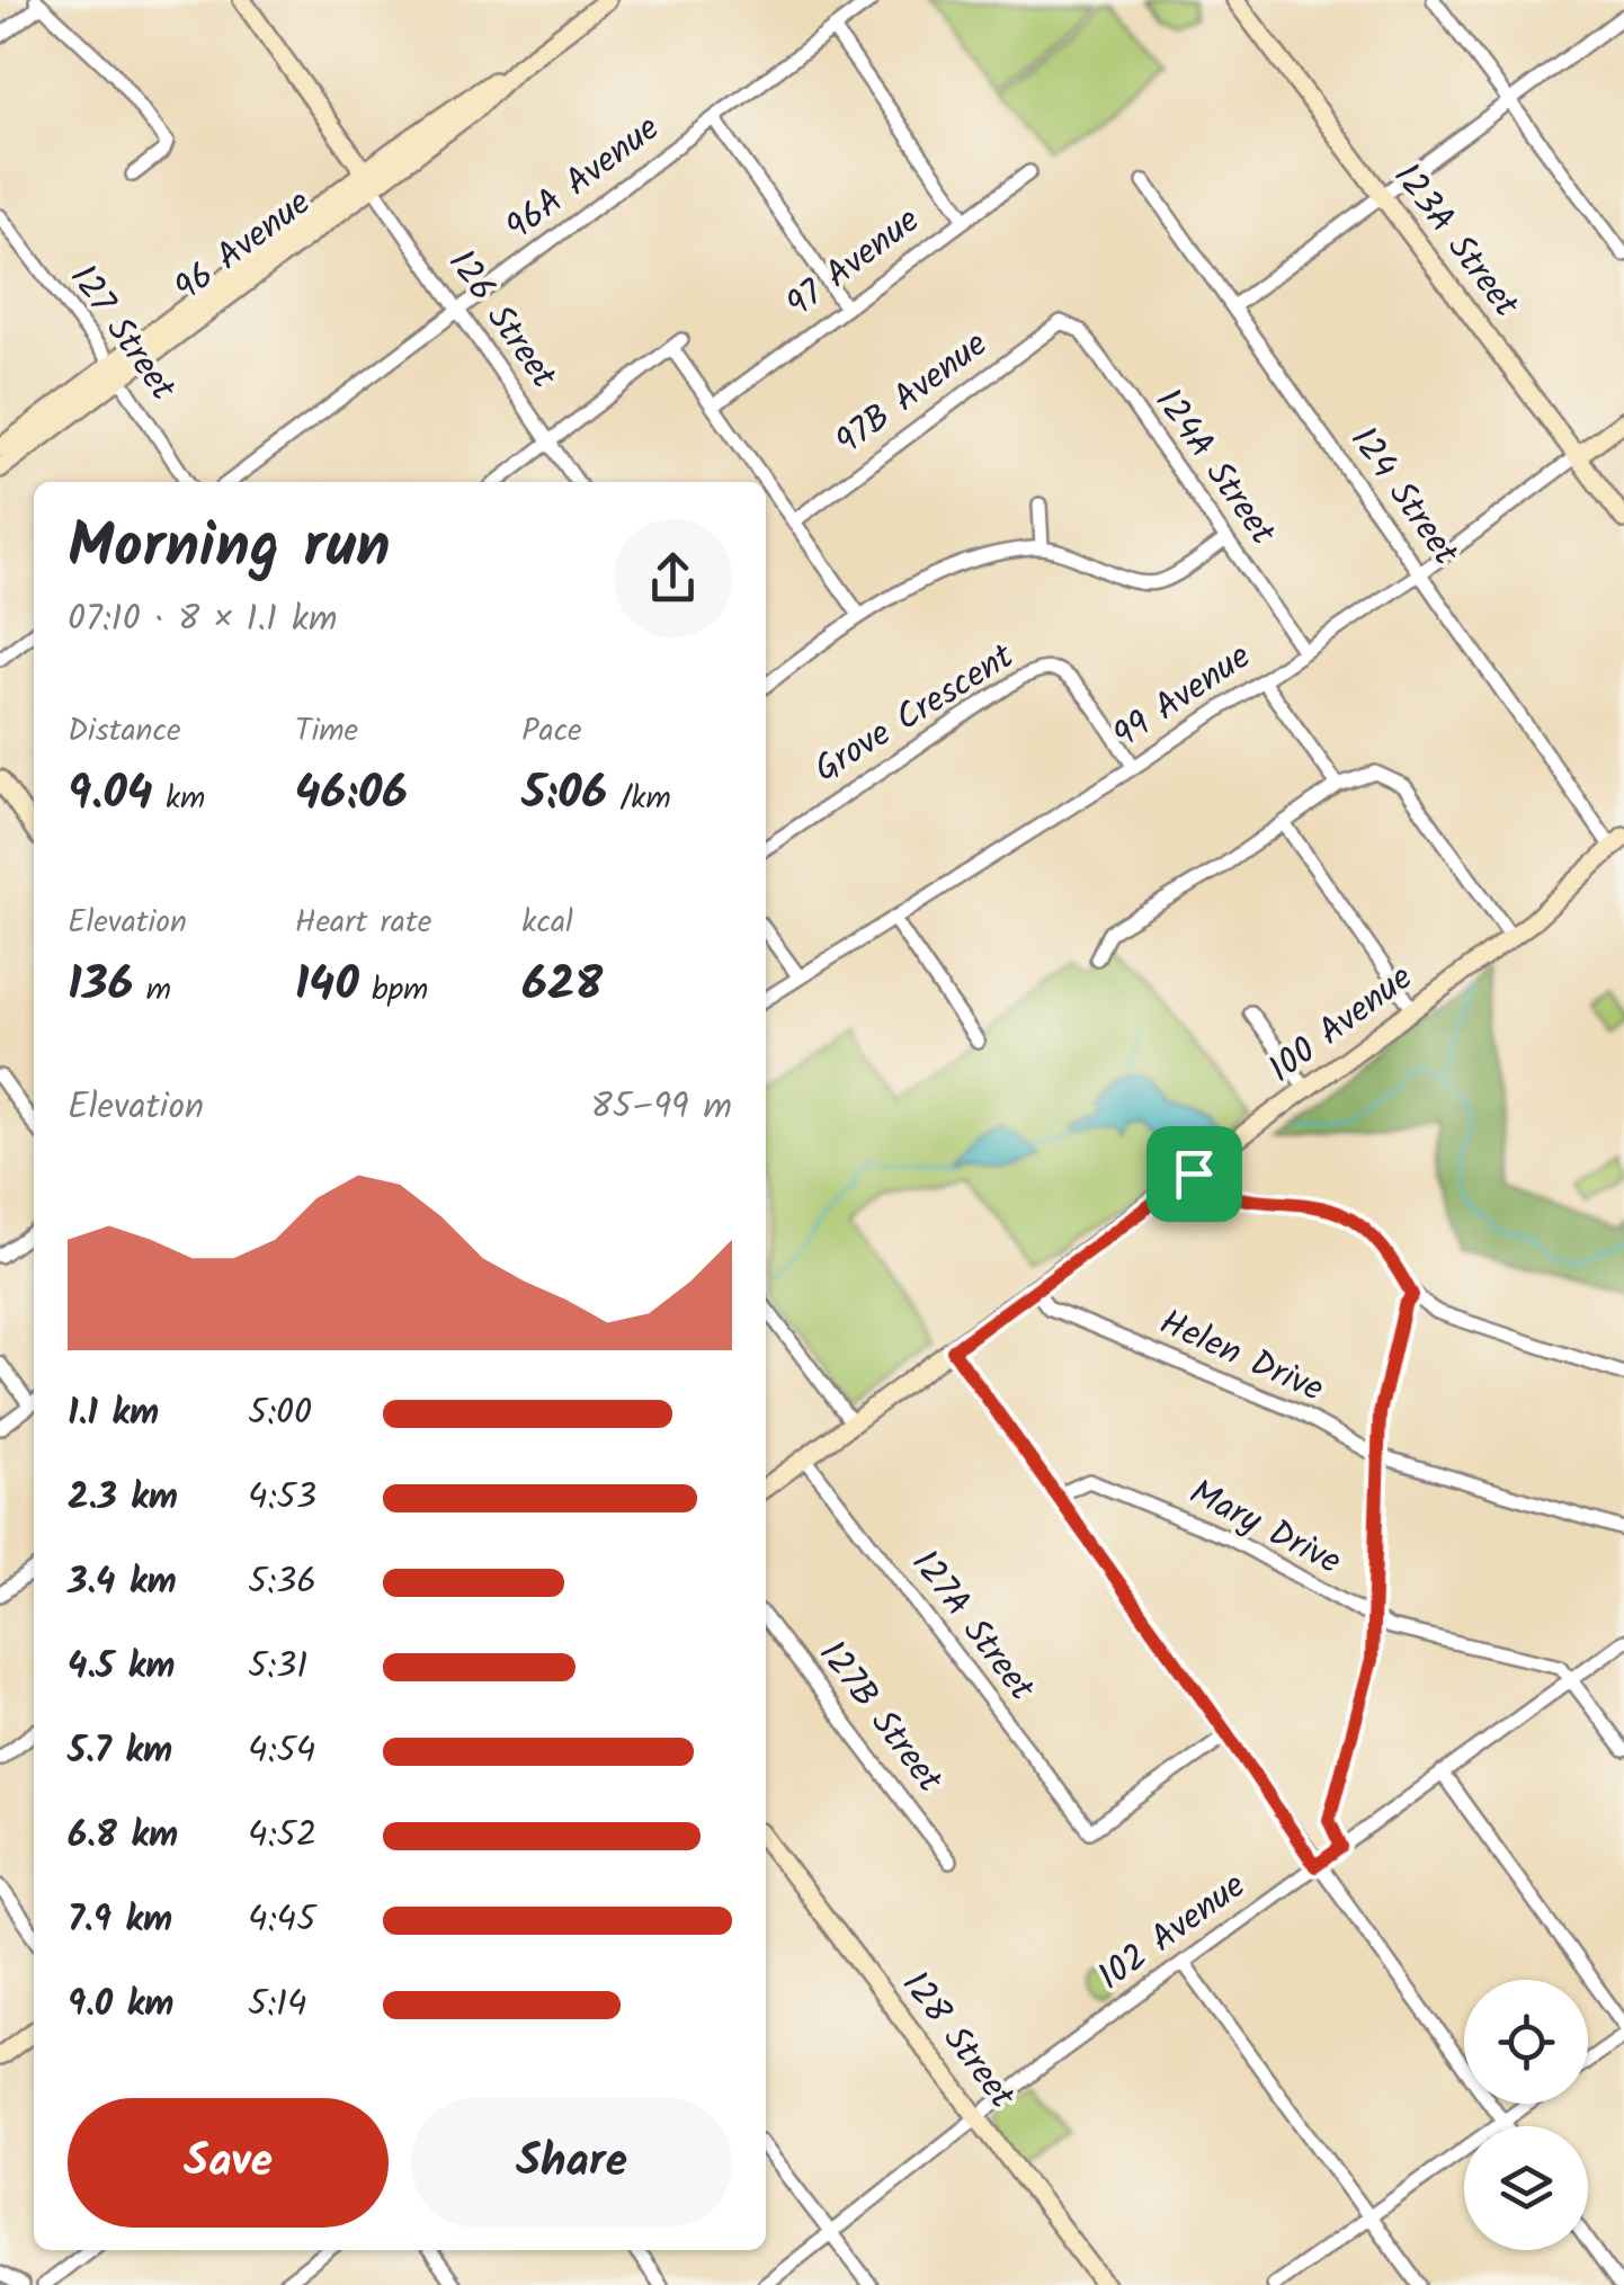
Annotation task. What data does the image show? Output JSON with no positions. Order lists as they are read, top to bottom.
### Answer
{
  "streets": {
    "street": [
      "96A Avenue",
      "123A Street",
      "96 Avenue",
      "97 Avenue",
      "126 Street",
      "127 Street",
      "97B Avenue",
      "124A Street",
      "124 Street",
      "99 Avenue",
      "Grove Crescent",
      "100 Avenue",
      "Helen Drive",
      "Mary Drive",
      "127A Street",
      "127B Street",
      "102 Avenue",
      "128 Street"
    ]
  },
  "crossings": [
    ["96A Avenue", "126 Street"],
    ["123A Street", "99 Avenue"],
    ["96 Avenue", "126 Street"],
    ["96 Avenue", "127 Street"],
    ["97B Avenue", "124A Street"],
    ["124A Street", "99 Avenue"],
    ["124 Street", "99 Avenue"],
    ["124 Street", "100 Avenue"],
    ["99 Avenue", "Grove Crescent"],
    ["100 Avenue", "Helen Drive"],
    ["100 Avenue", "127A Street"],
    ["Mary Drive", "102 Avenue"],
    ["102 Avenue", "128 Street"]
  ],
  "page": {
    "heading": ["Morning run", "07:10 · 8 × 1.1 km"],
    "stats": [
      ["Distance", "9.04 km"],
      ["Time", "46:06"],
      ["Pace", "5:06 /km"],
      ["Elevation", "136 m"],
      ["Heart rate", "140 bpm"],
      ["kcal", "628"]
    ],
    "chart": ["Elevation", "85–99 m"],
    "list": [
      {
        "name": "1.1 km",
        "note": "5:00"
      },
      {
        "name": "2.3 km",
        "note": "4:53"
      },
      {
        "name": "3.4 km",
        "note": "5:36"
      },
      {
        "name": "4.5 km",
        "note": "5:31"
      },
      {
        "name": "5.7 km",
        "note": "4:54"
      },
      {
        "name": "6.8 km",
        "note": "4:52"
      },
      {
        "name": "7.9 km",
        "note": "4:45"
      },
      {
        "name": "9.0 km",
        "note": "5:14"
      }
    ],
    "buttons": ["Save", "Share"]
  }
}
